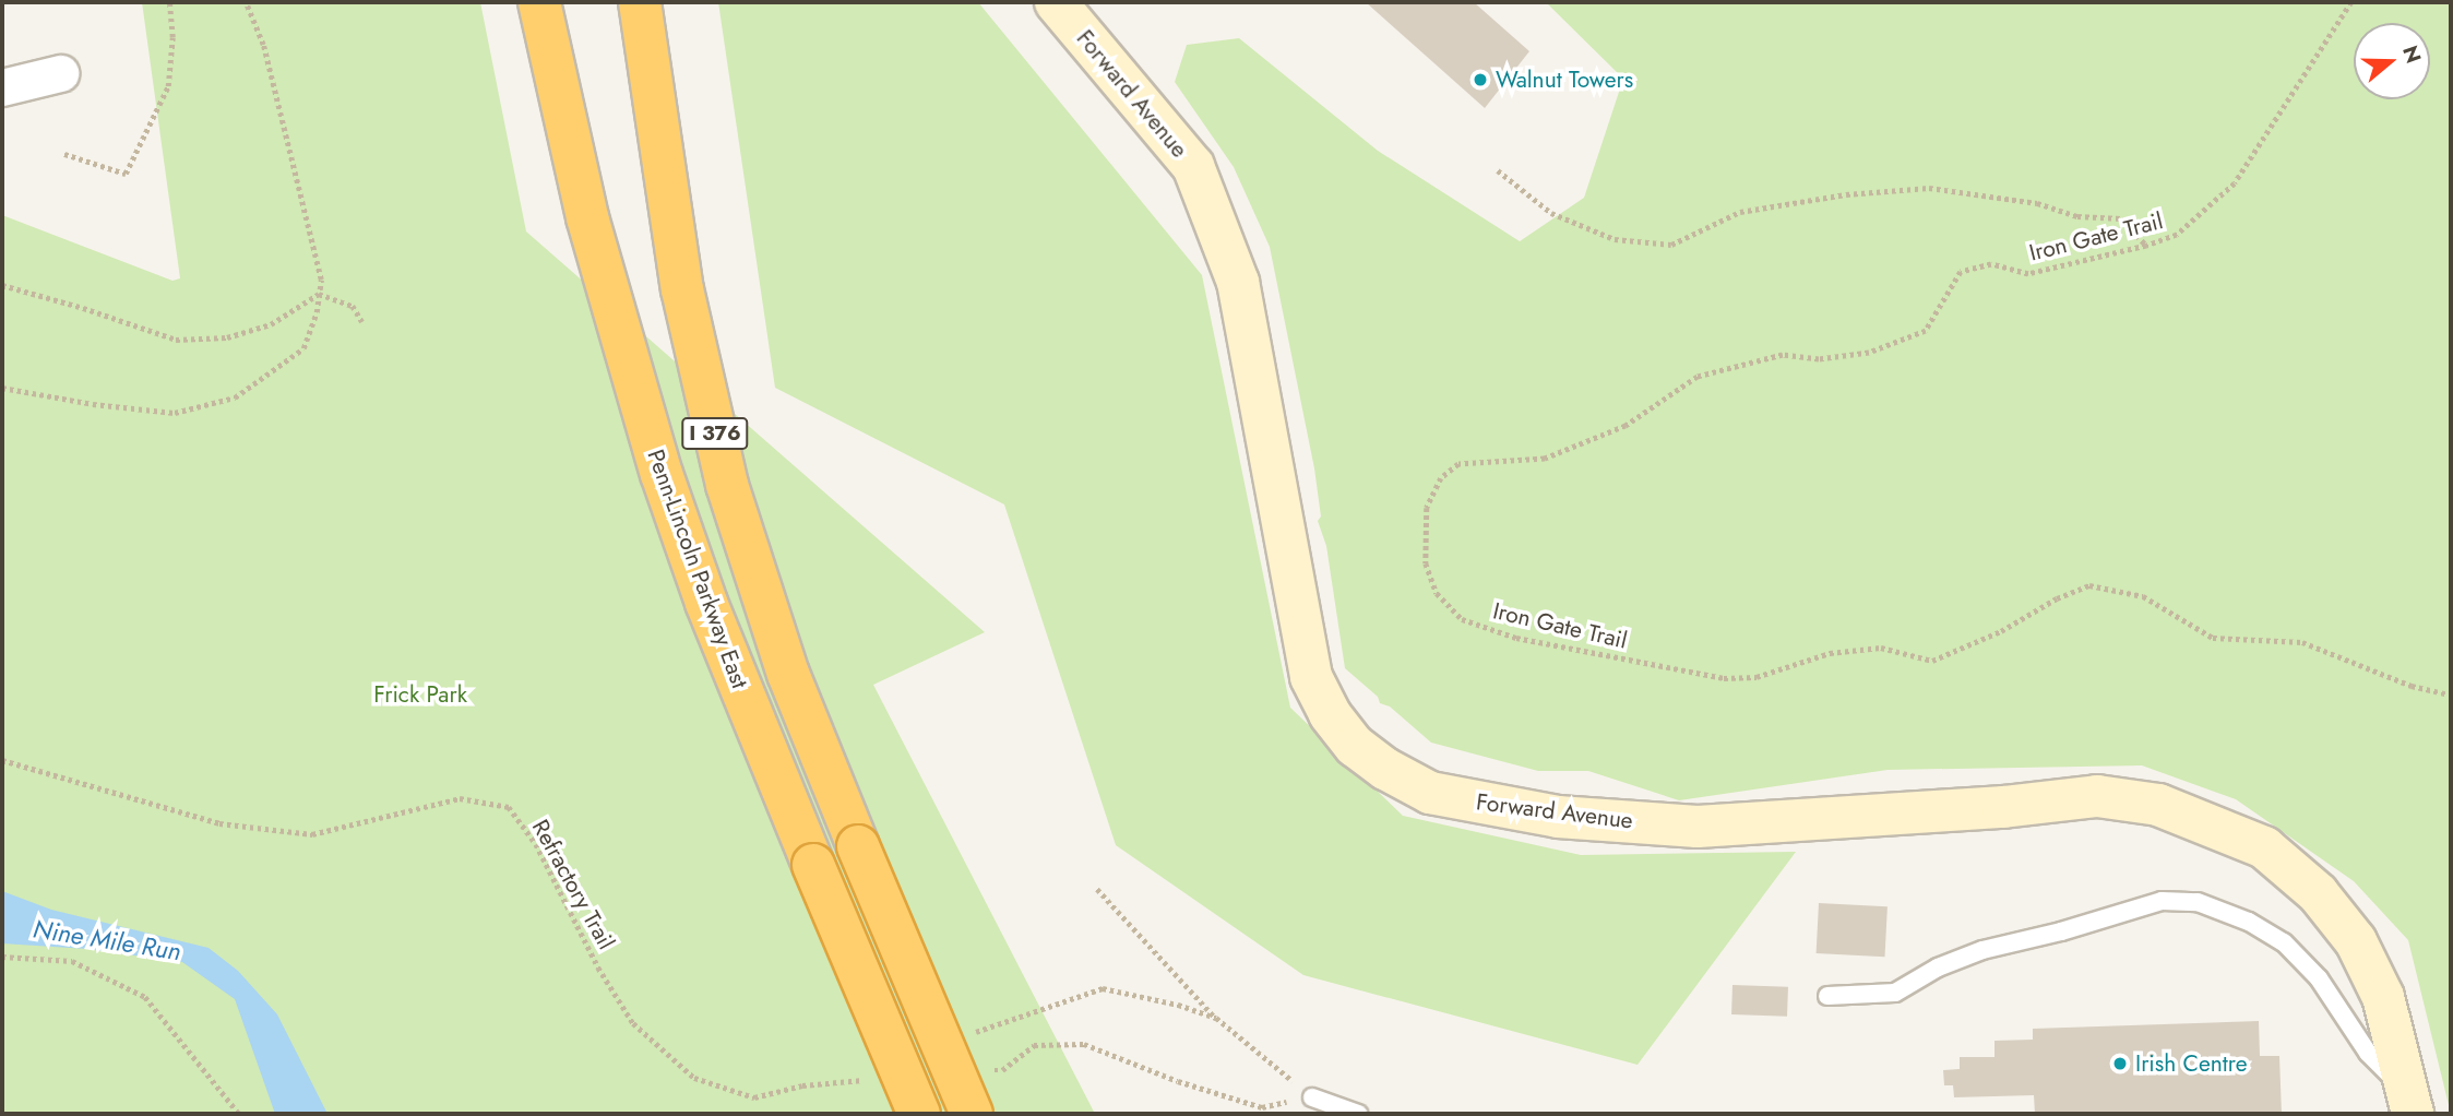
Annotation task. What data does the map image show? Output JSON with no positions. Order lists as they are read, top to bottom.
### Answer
{
  "streets": {
    "highway": ["I 376", "Penn-Lincoln Parkway East"],
    "main road": ["Forward Avenue"],
    "path": ["Iron Gate Trail", "Refractory Trail"]
  },
  "water": ["Nine Mile Run"],
  "parks": ["Frick Park"],
  "places": ["Walnut Towers", "Irish Centre"],
  "north": "right"
}
